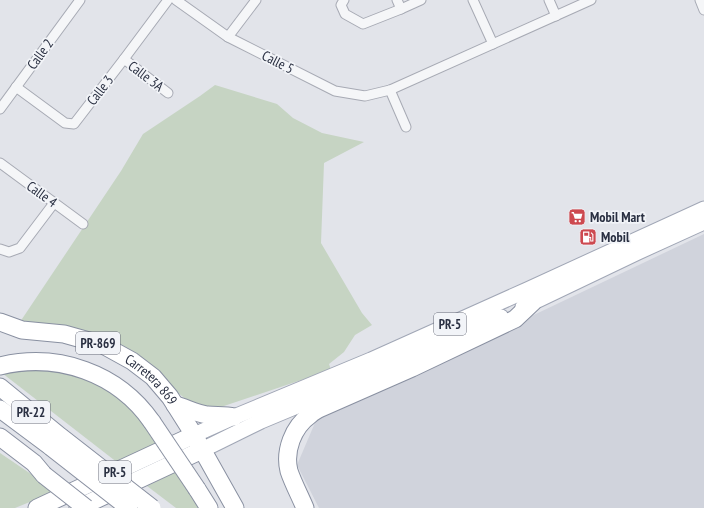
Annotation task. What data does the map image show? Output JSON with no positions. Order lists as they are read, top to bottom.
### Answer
{
  "streets": {
    "highway": [
      "PR-5",
      "PR-869",
      "Carretera 869",
      "PR-22"
    ],
    "street": [
      "Calle 2",
      "Calle 5",
      "Calle 3A",
      "Calle 3",
      "Calle 4"
    ]
  },
  "crossings": [
    ["Calle 2", "Calle 3"],
    ["Calle 3A", "Calle 3"],
    ["PR-5", "Carretera 869"]
  ],
  "places": {
    "supermarket": ["Mobil Mart"],
    "fuel station": ["Mobil"]
  }
}
